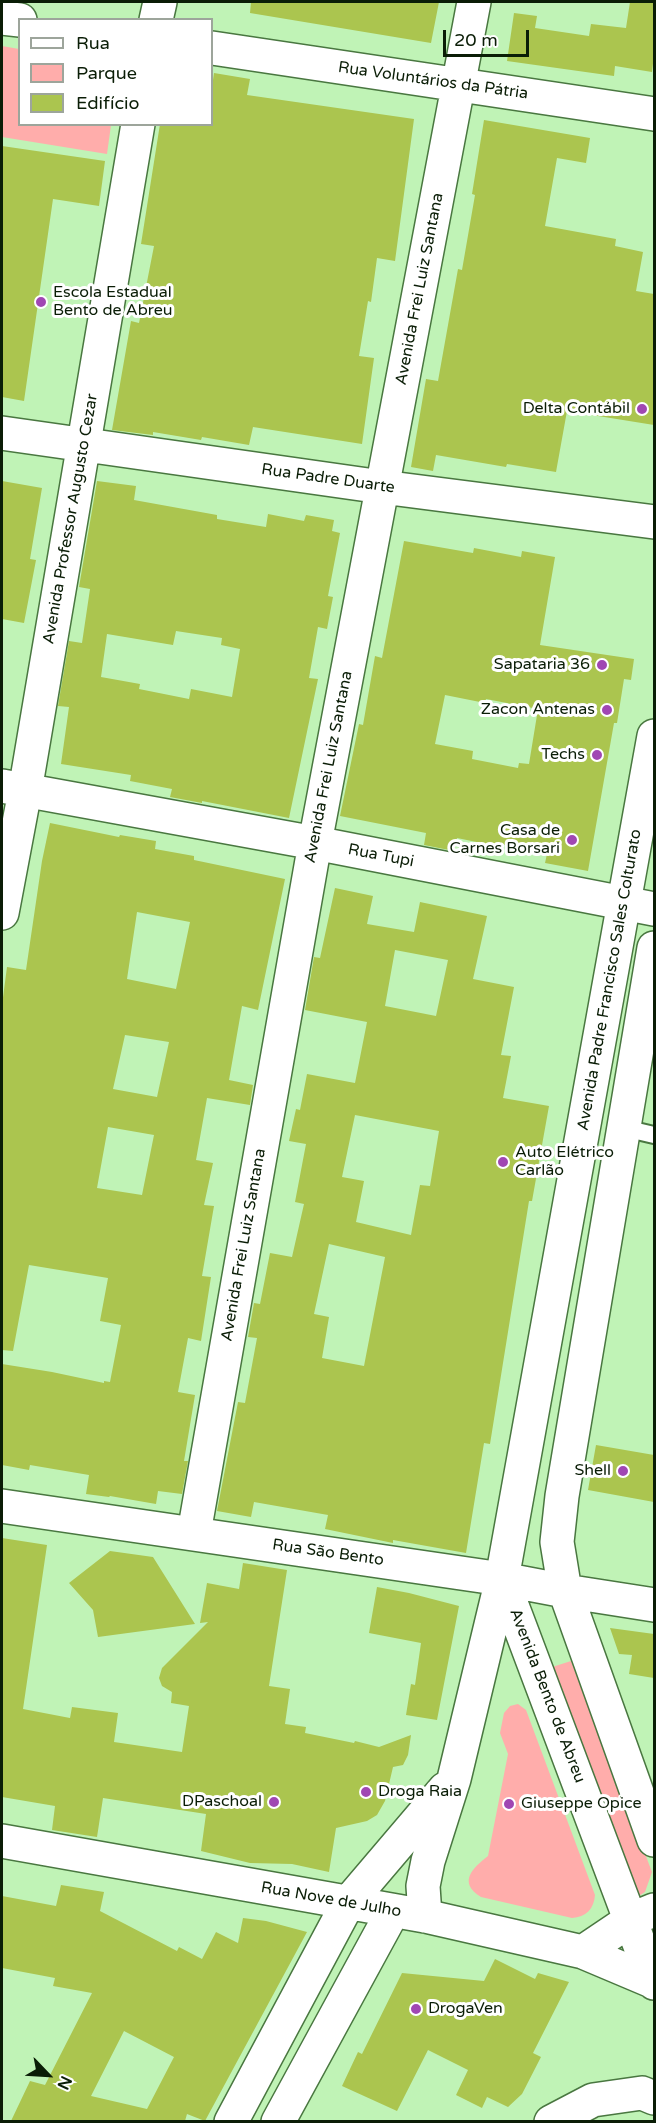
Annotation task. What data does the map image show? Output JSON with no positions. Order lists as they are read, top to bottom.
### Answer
{
  "streets": {
    "street": [
      "Rua Voluntários da Pátria",
      "Avenida Frei Luiz Santana",
      "Rua Padre Duarte",
      "Avenida Professor Augusto Cezar",
      "Rua Tupi",
      "Avenida Padre Francisco Sales Colturato",
      "Rua São Bento",
      "Avenida Bento de Abreu",
      "Rua Nove de Julho"
    ]
  },
  "crossings": [
    ["Rua Voluntários da Pátria", "Avenida Frei Luiz Santana"],
    ["Avenida Frei Luiz Santana", "Rua Padre Duarte"],
    ["Avenida Frei Luiz Santana", "Rua Tupi"],
    ["Avenida Frei Luiz Santana", "Rua São Bento"],
    ["Rua Padre Duarte", "Avenida Professor Augusto Cezar"],
    ["Avenida Professor Augusto Cezar", "Rua Tupi"],
    ["Rua Tupi", "Avenida Padre Francisco Sales Colturato"],
    ["Avenida Padre Francisco Sales Colturato", "Rua São Bento"],
    ["Avenida Padre Francisco Sales Colturato", "Avenida Bento de Abreu"],
    ["Avenida Padre Francisco Sales Colturato", "Rua Nove de Julho"],
    ["Rua São Bento", "Avenida Bento de Abreu"],
    ["Avenida Bento de Abreu", "Rua Nove de Julho"]
  ],
  "places": [
    "Escola Estadual Bento de Abreu",
    "Delta Contábil",
    "Sapataria 36",
    "Zacon Antenas",
    "Techs",
    "Casa de Carnes Borsari",
    "Auto Elétrico Carlão",
    "Shell",
    "Droga Raia",
    "DPaschoal",
    "Giuseppe Opice",
    "DrogaVen"
  ],
  "legend": ["Rua", "Parque", "Edifício"],
  "scale_bar": "20 m",
  "north": "bottom right"
}
